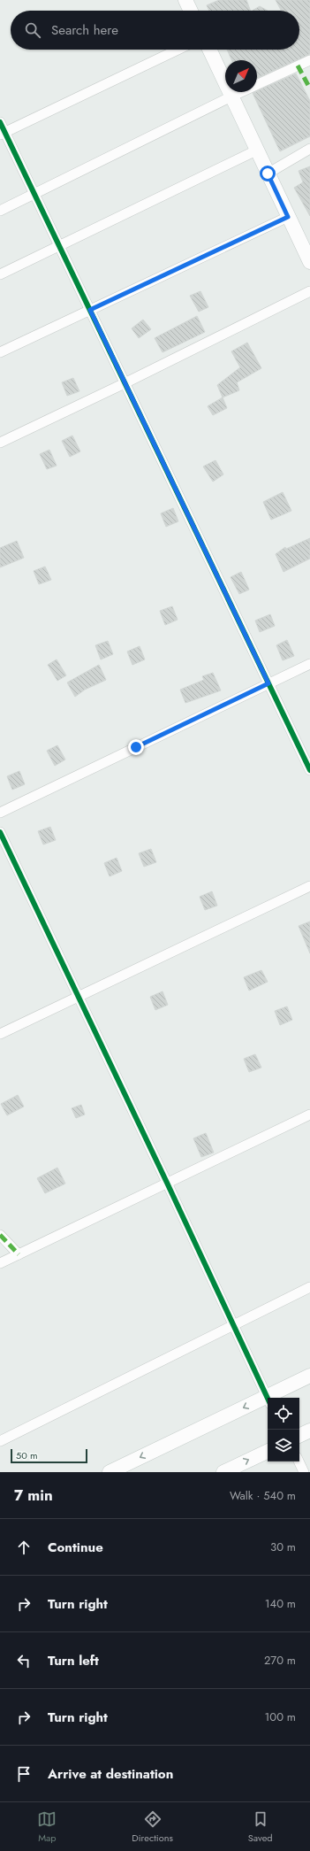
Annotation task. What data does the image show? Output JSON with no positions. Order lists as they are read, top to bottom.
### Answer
{
  "scale_bar": "50 m",
  "north": "top right",
  "page": {
    "search": "Search here",
    "scale": "50 m",
    "heading": ["7 min", "Walk · 540 m"],
    "list": [
      ["Continue", "30 m"],
      ["Turn right", "140 m"],
      ["Turn left", "270 m"],
      ["Turn right", "100 m"],
      "Arrive at destination"
    ],
    "nav": ["Map", "Directions", "Saved"]
  }
}
